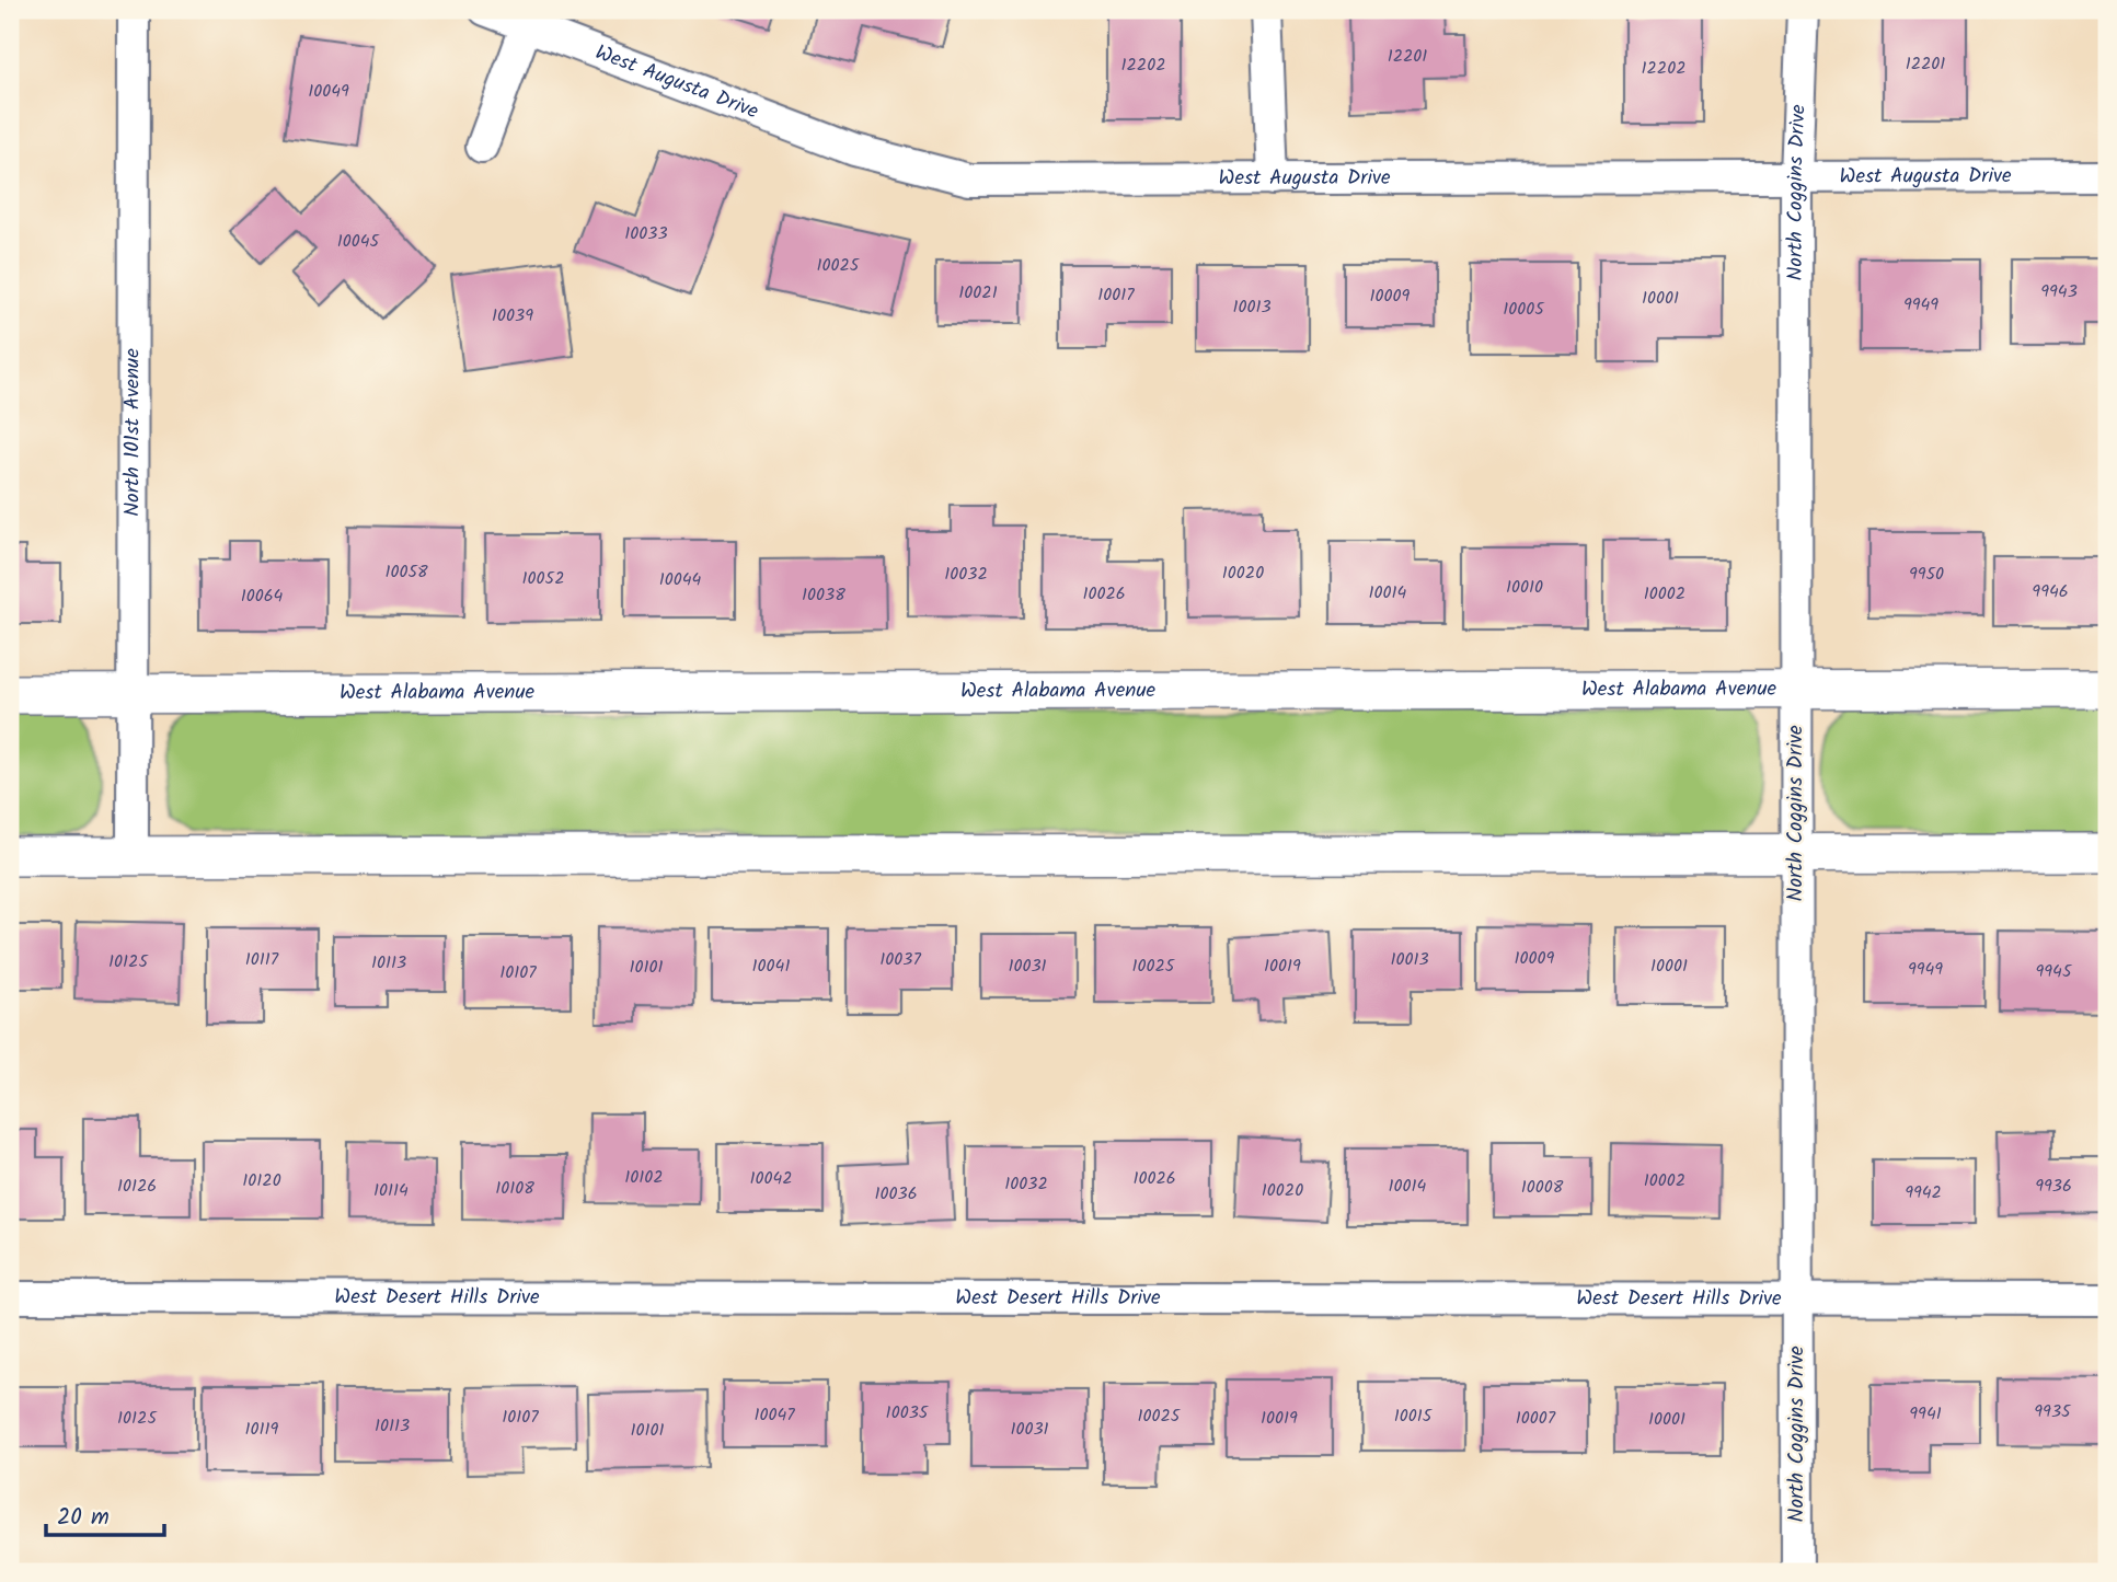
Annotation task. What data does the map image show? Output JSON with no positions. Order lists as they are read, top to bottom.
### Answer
{
  "streets": {
    "street": [
      "West Augusta Drive",
      "North Coggins Drive",
      "North 101st Avenue",
      "West Alabama Avenue",
      "West Desert Hills Drive"
    ]
  },
  "crossings": [
    ["West Augusta Drive", "North Coggins Drive"],
    ["North Coggins Drive", "West Alabama Avenue"],
    ["North Coggins Drive", "West Desert Hills Drive"],
    ["North 101st Avenue", "West Alabama Avenue"]
  ],
  "house_numbers": [
    "12201",
    "12201",
    "12202",
    "12202",
    "10049",
    "10033",
    "10045",
    "10025",
    "9943",
    "10021",
    "10017",
    "10009",
    "10001",
    "9949",
    "10013",
    "10005",
    "10039",
    "10058",
    "10020",
    "10032",
    "9950",
    "10052",
    "10044",
    "10010",
    "9946",
    "10014",
    "10026",
    "10002",
    "10038",
    "10064",
    "10009",
    "10117",
    "10037",
    "10013",
    "10125",
    "10113",
    "10041",
    "10031",
    "10025",
    "10019",
    "10001",
    "10101",
    "9949",
    "9945",
    "10107",
    "10102",
    "10042",
    "10026",
    "10120",
    "10002",
    "10032",
    "10126",
    "10014",
    "9936",
    "10008",
    "10108",
    "10114",
    "10020",
    "9942",
    "10036",
    "9935",
    "10035",
    "9941",
    "10047",
    "10025",
    "10015",
    "10107",
    "10125",
    "10019",
    "10007",
    "10001",
    "10113",
    "10119",
    "10031",
    "10101"
  ],
  "scale_bar": "20 m"
}
